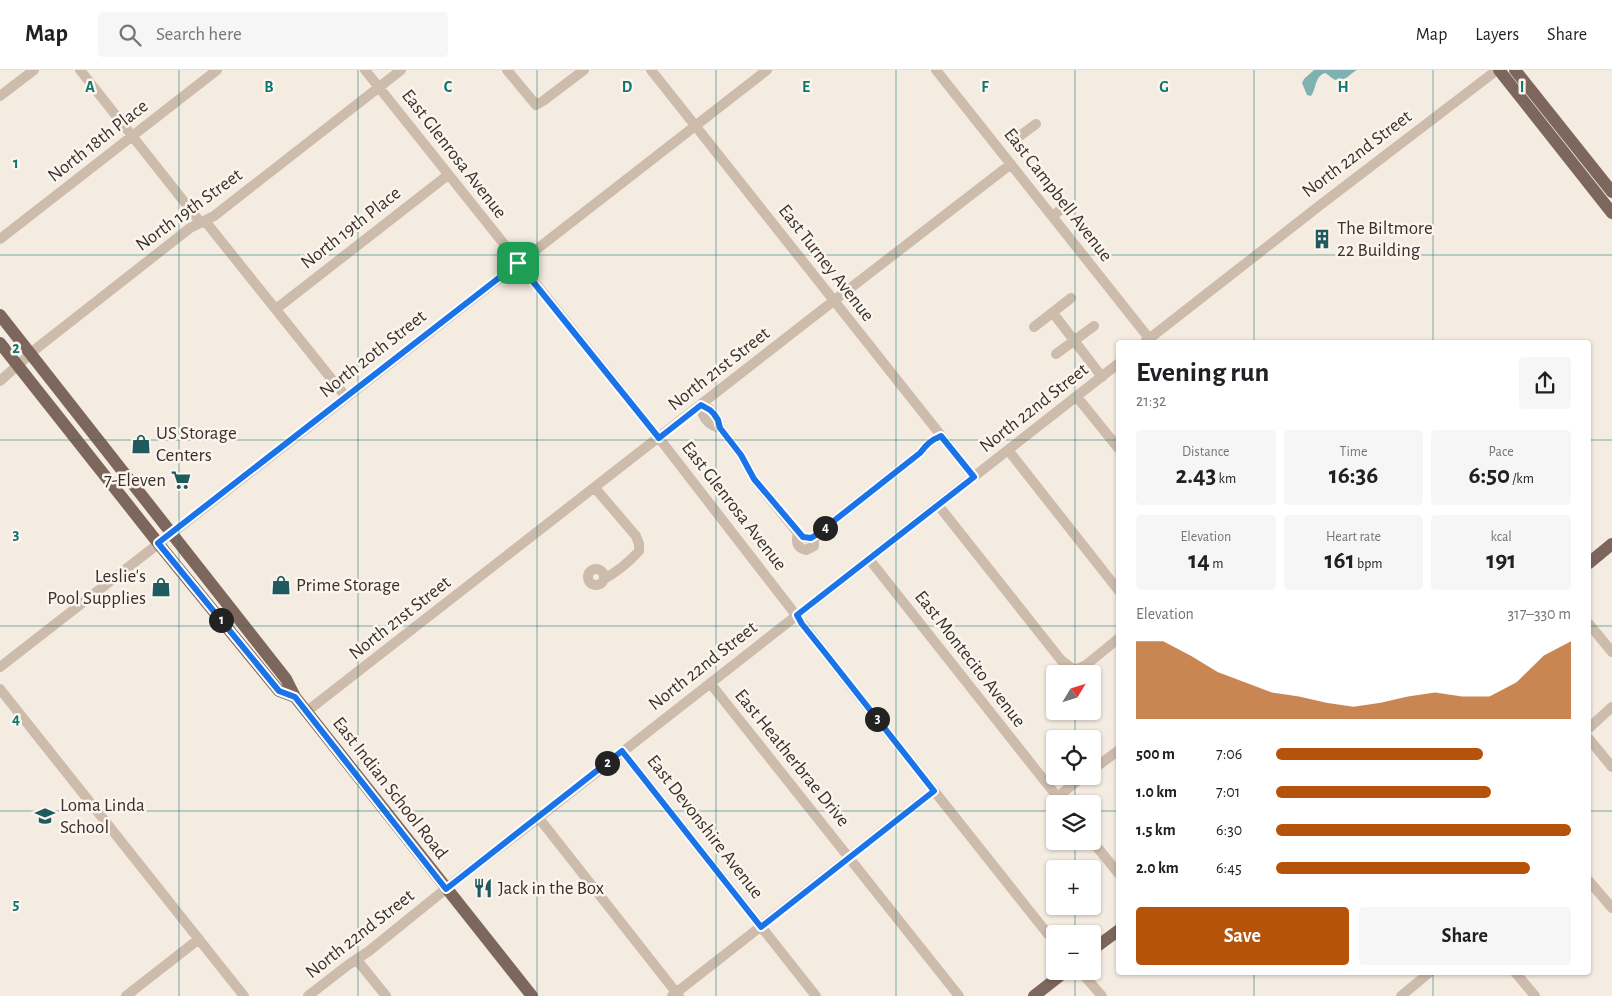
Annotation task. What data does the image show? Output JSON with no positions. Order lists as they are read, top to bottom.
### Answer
{
  "streets": {
    "main road": ["East Indian School Road"],
    "street": [
      "North 18th Place",
      "East Glenrosa Avenue",
      "North 22nd Street",
      "East Campbell Avenue",
      "North 19th Street",
      "North 19th Place",
      "East Turney Avenue",
      "North 20th Street",
      "North 21st Street",
      "East Montecito Avenue",
      "East Heatherbrae Drive",
      "East Devonshire Avenue"
    ]
  },
  "crossings": [
    ["East Glenrosa Avenue", "North 22nd Street"],
    ["East Glenrosa Avenue", "North 19th Street"],
    ["East Glenrosa Avenue", "North 19th Place"],
    ["East Glenrosa Avenue", "North 20th Street"],
    ["East Glenrosa Avenue", "North 21st Street"],
    ["North 22nd Street", "East Turney Avenue"],
    ["North 22nd Street", "East Montecito Avenue"],
    ["North 22nd Street", "East Heatherbrae Drive"],
    ["North 22nd Street", "East Indian School Road"],
    ["North 22nd Street", "East Devonshire Avenue"],
    ["East Campbell Avenue", "North 21st Street"],
    ["North 19th Street", "East Indian School Road"],
    ["East Turney Avenue", "North 20th Street"],
    ["East Turney Avenue", "North 21st Street"],
    ["North 20th Street", "East Indian School Road"],
    ["North 21st Street", "East Indian School Road"]
  ],
  "places": {
    "building": ["The Biltmore 22 Building"],
    "shop": ["US Storage Centers", "Prime Storage", "Leslie's Pool Supplies"],
    "supermarket": ["7-Eleven"],
    "school or university": ["Loma Linda School"],
    "restaurant": ["Jack in the Box"]
  },
  "north": "top right",
  "page": {
    "header": "Map",
    "search": "Search here",
    "nav": ["Map", "Layers", "Share"],
    "heading": ["Evening run", "21:32"],
    "stats": [
      ["Distance", "2.43 km"],
      ["Time", "16:36"],
      ["Pace", "6:50 /km"],
      ["Elevation", "14 m"],
      ["Heart rate", "161 bpm"],
      ["kcal", "191"]
    ],
    "pins": [
      "4",
      "1",
      "3",
      "2"
    ],
    "chart": ["Elevation", "317–330 m"],
    "map_buttons": ["+", "−"],
    "list": [
      {
        "name": "500 m",
        "note": "7:06"
      },
      {
        "name": "1.0 km",
        "note": "7:01"
      },
      {
        "name": "1.5 km",
        "note": "6:30"
      },
      {
        "name": "2.0 km",
        "note": "6:45"
      }
    ],
    "buttons": ["Save", "Share"]
  },
  "grid": {
    "columns": [
      "A",
      "B",
      "C",
      "D",
      "E",
      "F",
      "G",
      "H",
      "I"
    ],
    "rows": [
      "1",
      "2",
      "3",
      "4",
      "5"
    ]
  }
}
